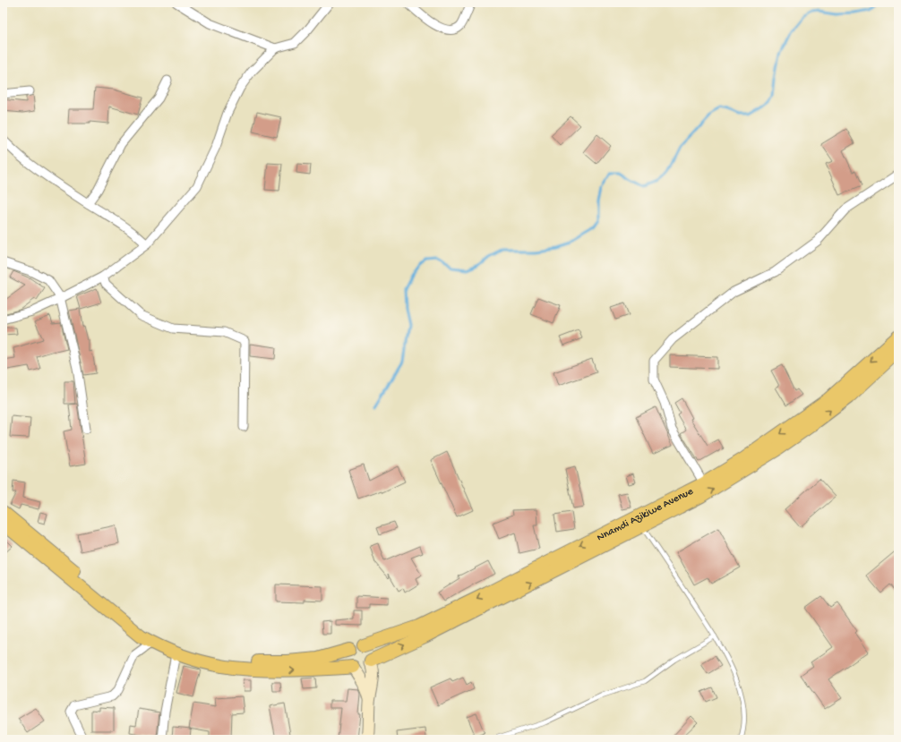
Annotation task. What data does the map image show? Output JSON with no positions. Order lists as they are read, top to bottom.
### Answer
{
  "streets": {
    "main road": ["Nnamdi Azikiwe Avenue"]
  }
}
